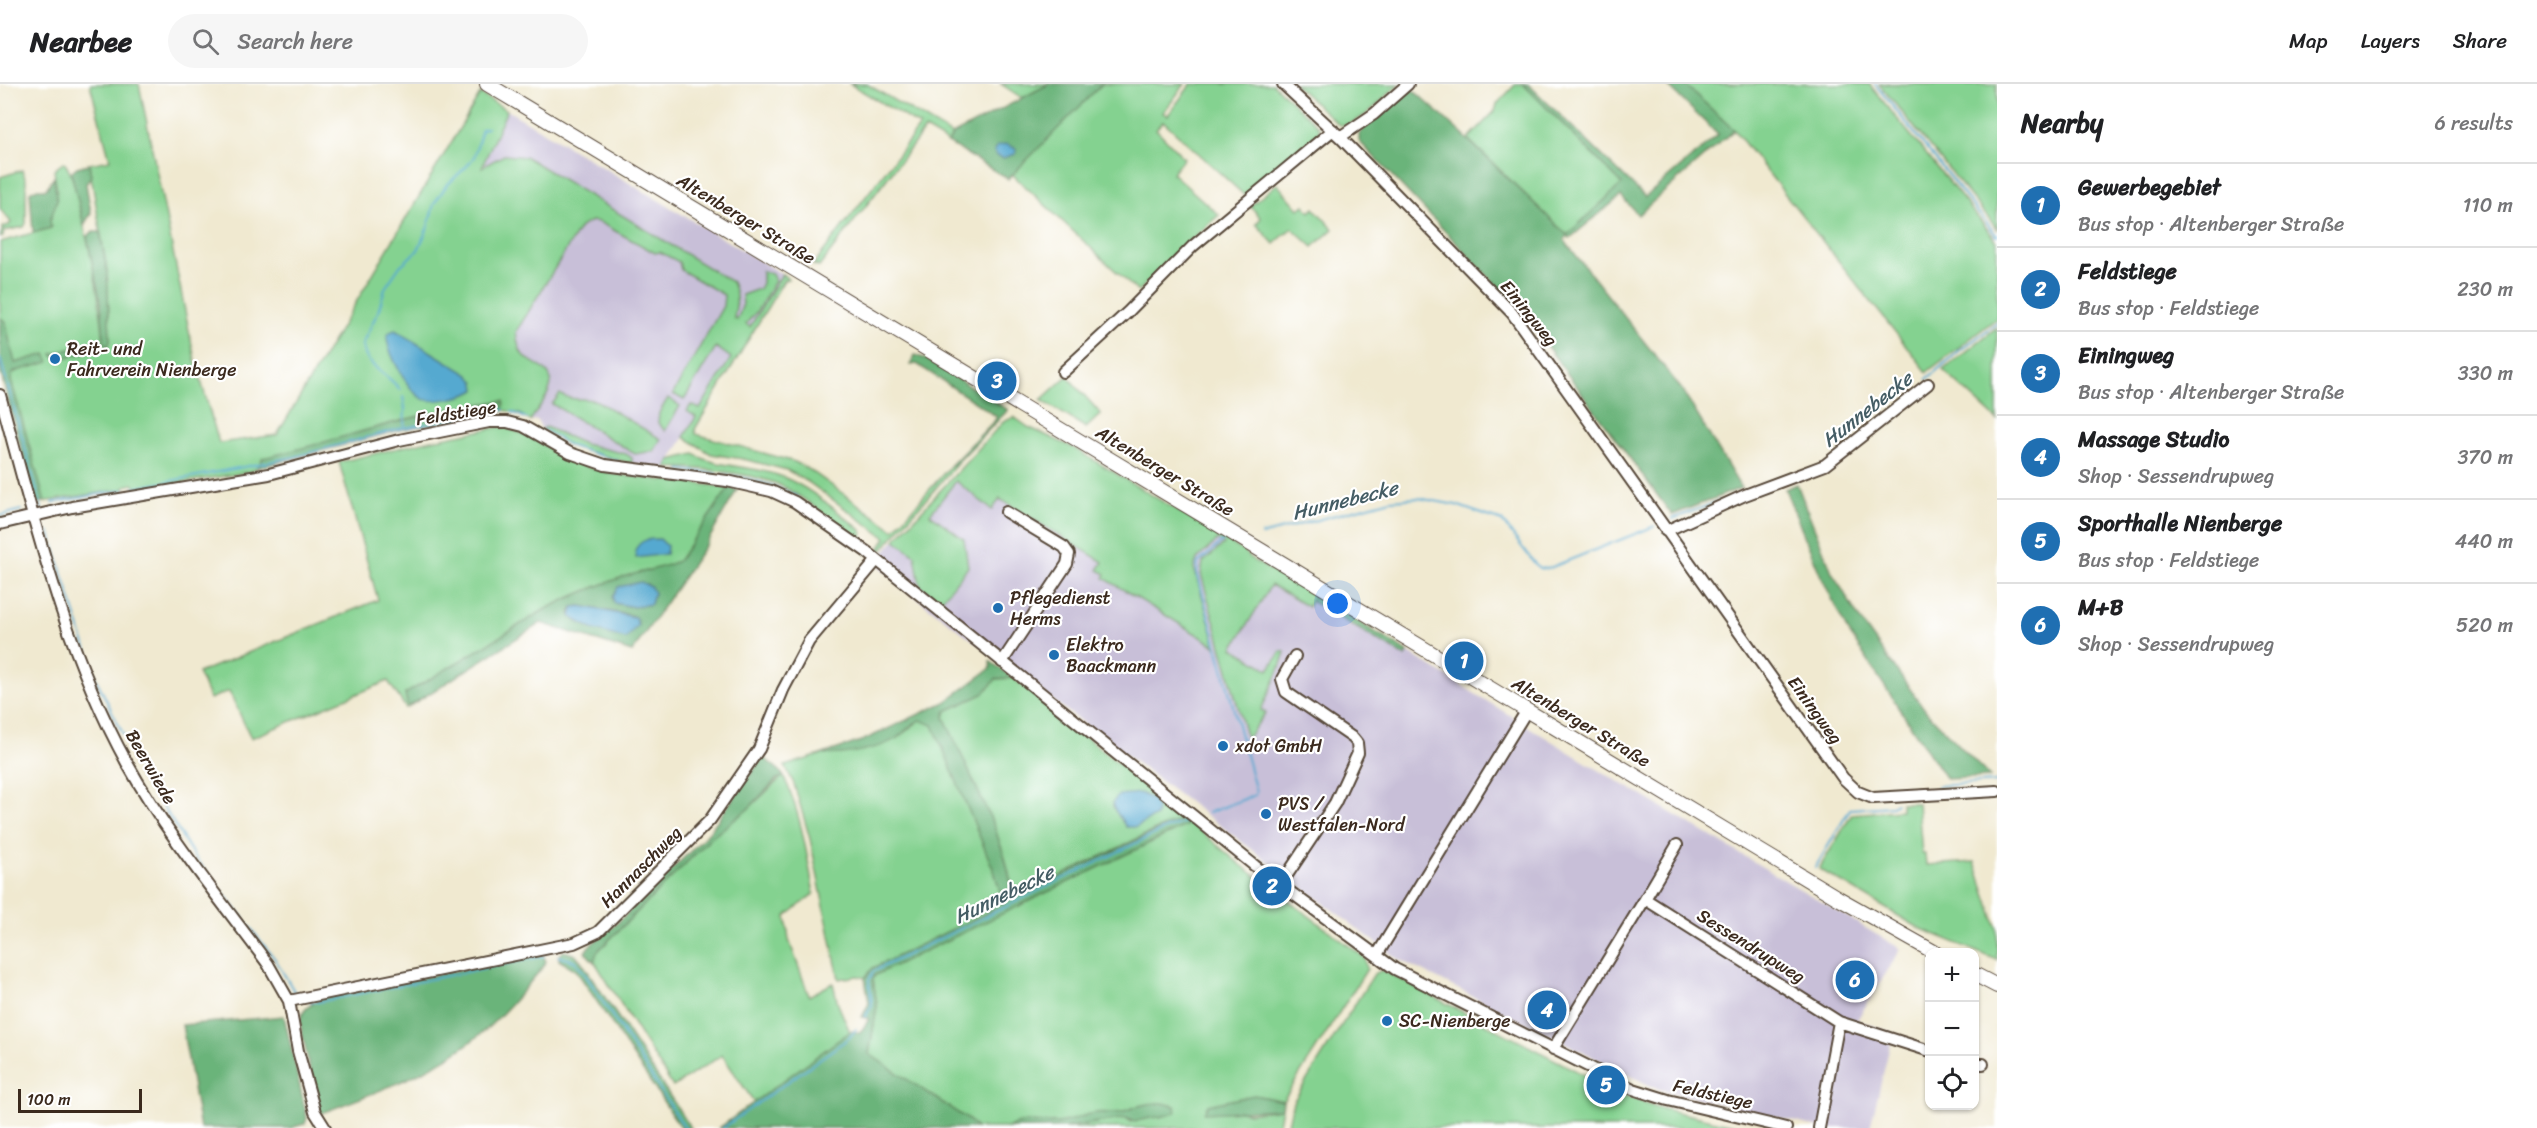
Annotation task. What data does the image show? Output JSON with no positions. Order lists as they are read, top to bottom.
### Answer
{
  "streets": {
    "main road": ["Altenberger Straße"],
    "street": [
      "Einingweg",
      "Feldstiege",
      "Beerwiede",
      "Hannaschweg",
      "Sessendrupweg"
    ]
  },
  "crossings": [
    ["Feldstiege", "Beerwiede"],
    ["Feldstiege", "Hannaschweg"],
    ["Beerwiede", "Hannaschweg"]
  ],
  "water": ["Hunnebecke"],
  "places": [
    "Reit- und Fahrverein Nienberge",
    "Pflegedienst Herms",
    "Elektro Baackmann",
    "xdot GmbH",
    "PVS / Westfalen-Nord",
    "SC-Nienberge"
  ],
  "scale_bar": "100 m",
  "page": {
    "header": "Nearbee",
    "search": "Search here",
    "nav": ["Map", "Layers", "Share"],
    "heading": ["Nearby", "6 results"],
    "list": [
      {
        "mark": "1",
        "name": "Gewerbegebiet",
        "note": "Bus stop · Altenberger Straße",
        "value": "110 m"
      },
      {
        "mark": "2",
        "name": "Feldstiege",
        "note": "Bus stop · Feldstiege",
        "value": "230 m"
      },
      {
        "mark": "3",
        "name": "Einingweg",
        "note": "Bus stop · Altenberger Straße",
        "value": "330 m"
      },
      {
        "mark": "4",
        "name": "Massage Studio",
        "note": "Shop · Sessendrupweg",
        "value": "370 m"
      },
      {
        "mark": "5",
        "name": "Sporthalle Nienberge",
        "note": "Bus stop · Feldstiege",
        "value": "440 m"
      },
      {
        "mark": "6",
        "name": "M+B",
        "note": "Shop · Sessendrupweg",
        "value": "520 m"
      }
    ],
    "pins": [
      "3",
      "1",
      "2",
      "6",
      "4",
      "5"
    ],
    "map_buttons": ["+", "−"],
    "scale": "100 m"
  }
}
